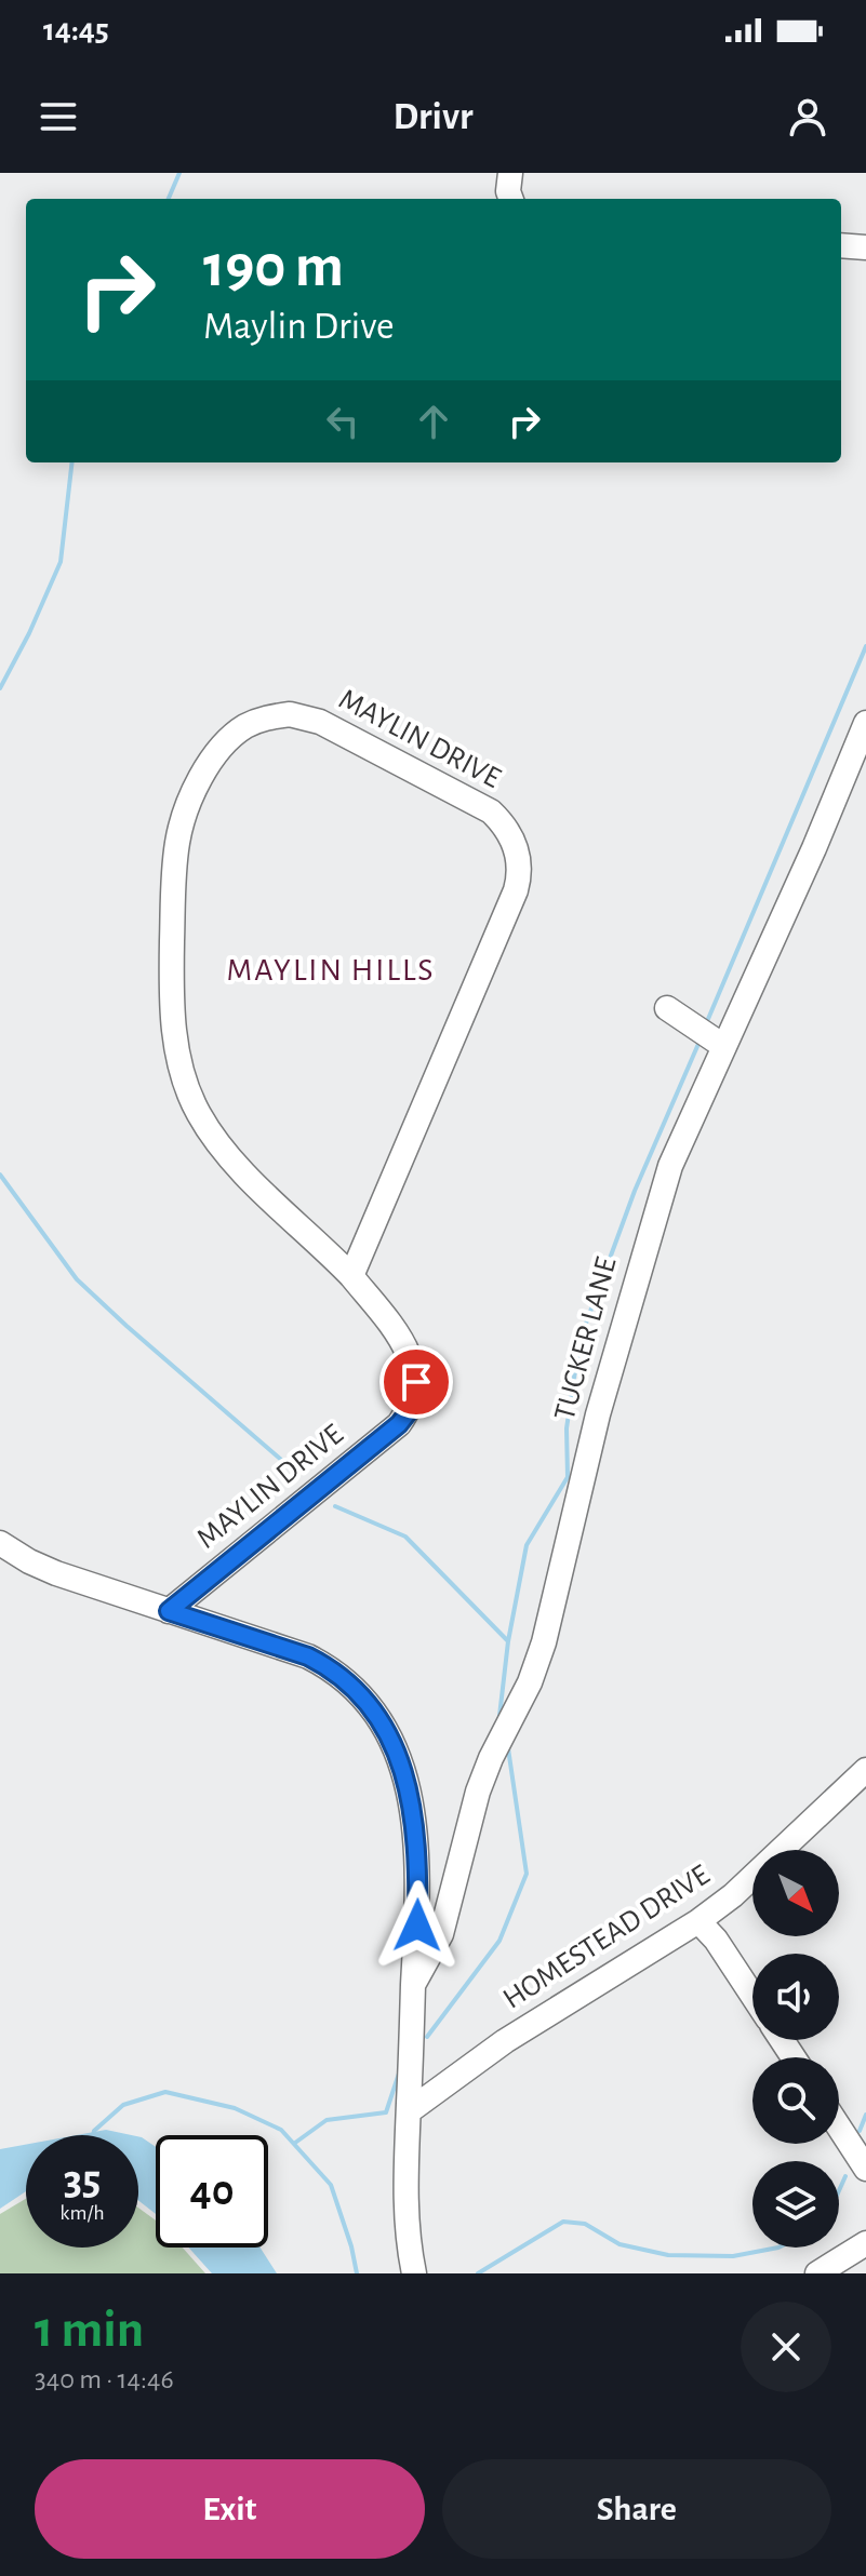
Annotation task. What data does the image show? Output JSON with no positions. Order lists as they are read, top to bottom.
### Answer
{
  "streets": {
    "street": ["MAYLIN DRIVE", "TUCKER LANE", "HOMESTEAD DRIVE"]
  },
  "districts": ["MAYLIN HILLS"],
  "north": "bottom right",
  "page": {
    "status": "14:45",
    "header": "Drivr",
    "turn": ["190 m", "Maylin Drive"],
    "speed": "35 km/h",
    "limit": "40",
    "heading": ["1 min", "340 m · 14:46"],
    "buttons": ["Exit", "Share"]
  }
}
